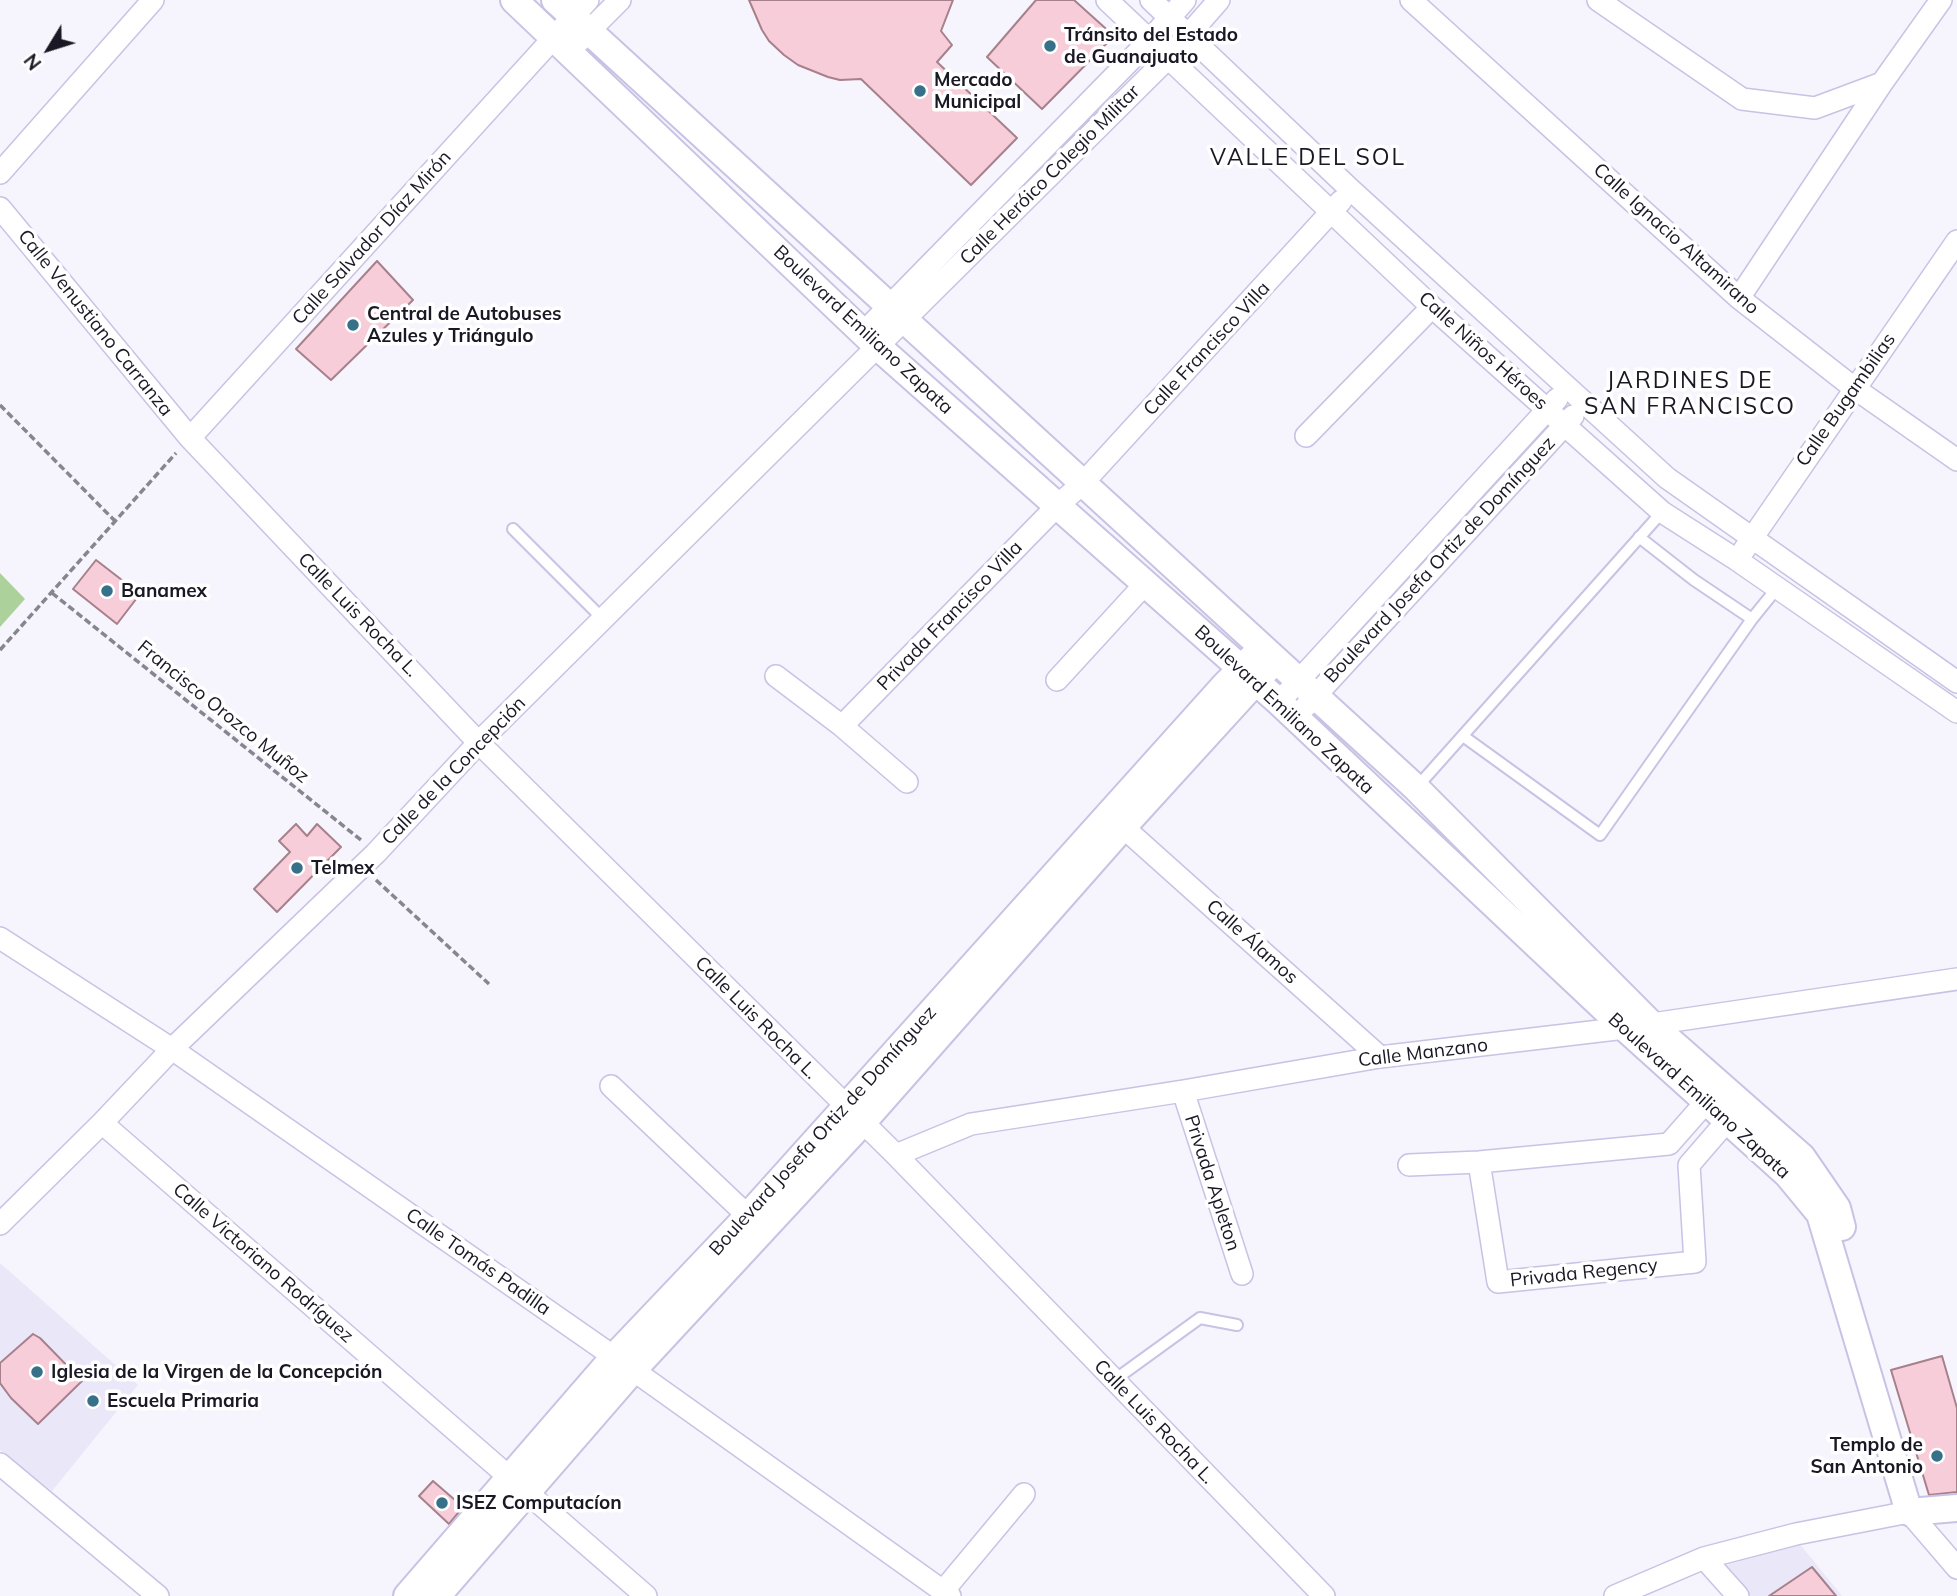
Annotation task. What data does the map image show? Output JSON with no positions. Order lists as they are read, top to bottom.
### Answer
{
  "streets": {
    "street": [
      "Calle Heróico Colegio Militar",
      "Calle Salvador Díaz Mirón",
      "Calle Ignacio Altamirano",
      "Calle Venustiano Carranza",
      "Boulevard Emiliano Zapata",
      "Calle Francisco Villa",
      "Calle Niños Héroes",
      "Calle Bugambilias",
      "Boulevard Josefa Ortiz de Domínguez",
      "Calle Luis Rocha L.",
      "Privada Francisco Villa",
      "Calle de la Concepción",
      "Calle Álamos",
      "Calle Manzano",
      "Privada Apleton",
      "Calle Tomás Padilla",
      "Calle Victoriano Rodríguez",
      "Privada Regency"
    ],
    "path": ["Francisco Orozco Muñoz"]
  },
  "crossings": [
    ["Calle Heróico Colegio Militar", "Boulevard Emiliano Zapata"],
    ["Calle Heróico Colegio Militar", "Calle Niños Héroes"],
    ["Calle Heróico Colegio Militar", "Calle de la Concepción"],
    ["Calle Salvador Díaz Mirón", "Calle Venustiano Carranza"],
    ["Calle Salvador Díaz Mirón", "Boulevard Emiliano Zapata"],
    ["Calle Salvador Díaz Mirón", "Calle Luis Rocha L."],
    ["Calle Ignacio Altamirano", "Calle Bugambilias"],
    ["Calle Venustiano Carranza", "Calle Luis Rocha L."],
    ["Boulevard Emiliano Zapata", "Calle Francisco Villa"],
    ["Boulevard Emiliano Zapata", "Boulevard Josefa Ortiz de Domínguez"],
    ["Boulevard Emiliano Zapata", "Privada Francisco Villa"],
    ["Boulevard Emiliano Zapata", "Calle de la Concepción"],
    ["Boulevard Emiliano Zapata", "Calle Manzano"],
    ["Calle Francisco Villa", "Calle Niños Héroes"],
    ["Calle Francisco Villa", "Privada Francisco Villa"],
    ["Calle Niños Héroes", "Calle Bugambilias"],
    ["Calle Niños Héroes", "Boulevard Josefa Ortiz de Domínguez"],
    ["Boulevard Josefa Ortiz de Domínguez", "Calle Luis Rocha L."],
    ["Boulevard Josefa Ortiz de Domínguez", "Calle Álamos"],
    ["Boulevard Josefa Ortiz de Domínguez", "Calle Tomás Padilla"],
    ["Boulevard Josefa Ortiz de Domínguez", "Calle Victoriano Rodríguez"],
    ["Calle Luis Rocha L.", "Calle de la Concepción"],
    ["Calle Luis Rocha L.", "Calle Manzano"],
    ["Francisco Orozco Muñoz", "Calle de la Concepción"],
    ["Calle de la Concepción", "Calle Tomás Padilla"],
    ["Calle de la Concepción", "Calle Victoriano Rodríguez"],
    ["Calle Álamos", "Calle Manzano"],
    ["Calle Manzano", "Privada Apleton"]
  ],
  "districts": ["VALLE DEL SOL", "JARDINES DE SAN FRANCISCO"],
  "places": [
    "Tránsito del Estado de Guanajuato",
    "Mercado Municipal",
    "Central de Autobuses Azules y Triángulo",
    "Banamex",
    "Telmex",
    "Iglesia de la Virgen de la Concepción",
    "Escuela Primaria",
    "Templo de San Antonio",
    "ISEZ Computacíon"
  ],
  "north": "bottom left"
}
